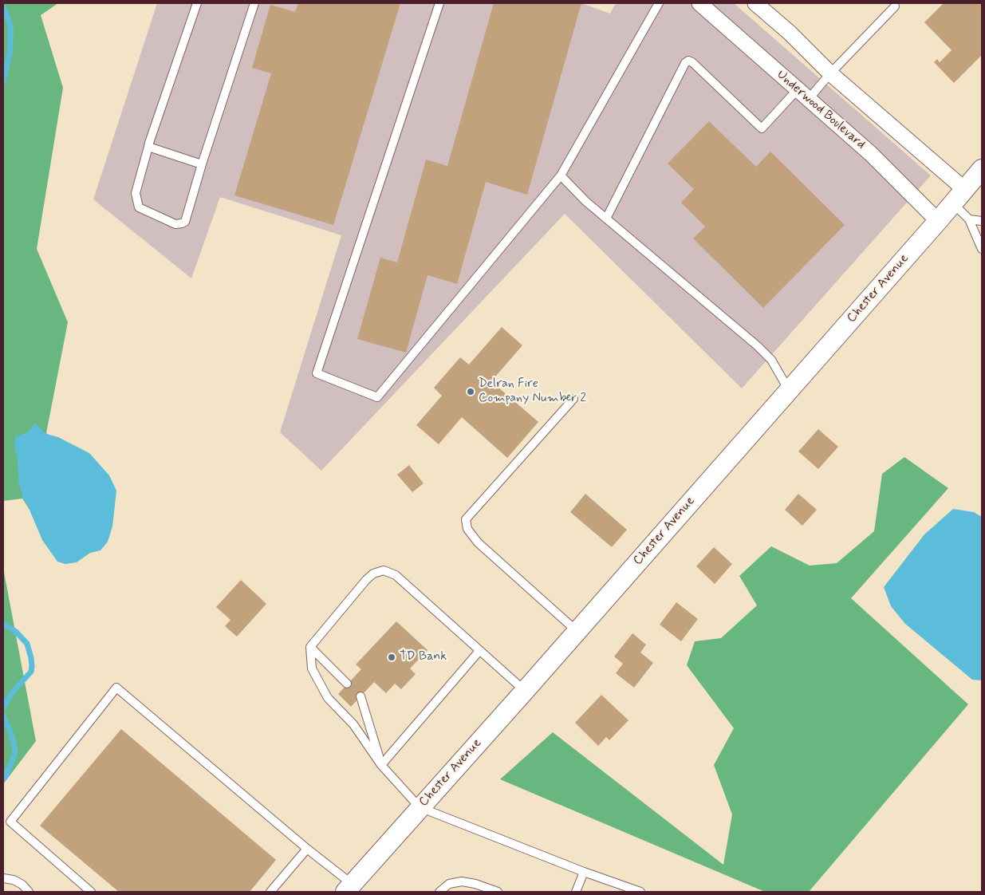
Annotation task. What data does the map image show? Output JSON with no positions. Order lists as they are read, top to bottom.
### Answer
{
  "streets": {
    "street": ["Underwood Boulevard", "Chester Avenue"]
  },
  "crossings": [
    ["Underwood Boulevard", "Chester Avenue"]
  ],
  "places": ["Delran Fire Company Number 2", "TD Bank"]
}
